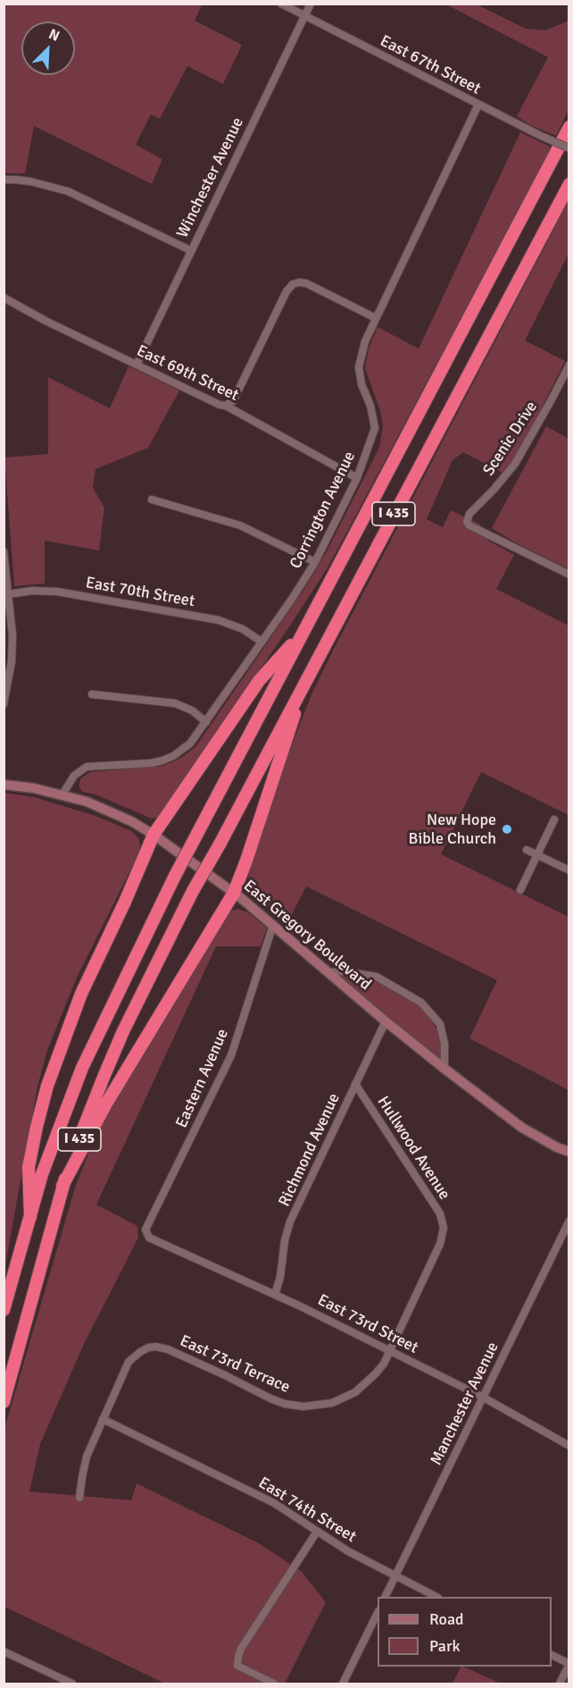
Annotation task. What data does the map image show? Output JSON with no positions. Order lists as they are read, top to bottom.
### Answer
{
  "streets": {
    "highway": ["I 435"],
    "main road": ["East Gregory Boulevard"],
    "street": [
      "East 67th Street",
      "Winchester Avenue",
      "East 69th Street",
      "Scenic Drive",
      "Corrington Avenue",
      "East 70th Street",
      "Eastern Avenue",
      "Hullwood Avenue",
      "Richmond Avenue",
      "East 73rd Street",
      "East 73rd Terrace",
      "Manchester Avenue",
      "East 74th Street"
    ]
  },
  "crossings": [
    ["East 67th Street", "Winchester Avenue"],
    ["East 67th Street", "Corrington Avenue"],
    ["Winchester Avenue", "East 69th Street"],
    ["East 69th Street", "Corrington Avenue"],
    ["Corrington Avenue", "East 70th Street"],
    ["Corrington Avenue", "East Gregory Boulevard"],
    ["East Gregory Boulevard", "Eastern Avenue"],
    ["East Gregory Boulevard", "Richmond Avenue"],
    ["Eastern Avenue", "East 73rd Street"],
    ["Hullwood Avenue", "Richmond Avenue"],
    ["Hullwood Avenue", "East 73rd Street"],
    ["Hullwood Avenue", "East 73rd Terrace"],
    ["Richmond Avenue", "East 73rd Street"],
    ["East 73rd Street", "Manchester Avenue"],
    ["East 73rd Terrace", "East 74th Street"],
    ["Manchester Avenue", "East 74th Street"]
  ],
  "places": ["New Hope Bible Church"],
  "legend": ["Road", "Park"],
  "north": "top right"
}
